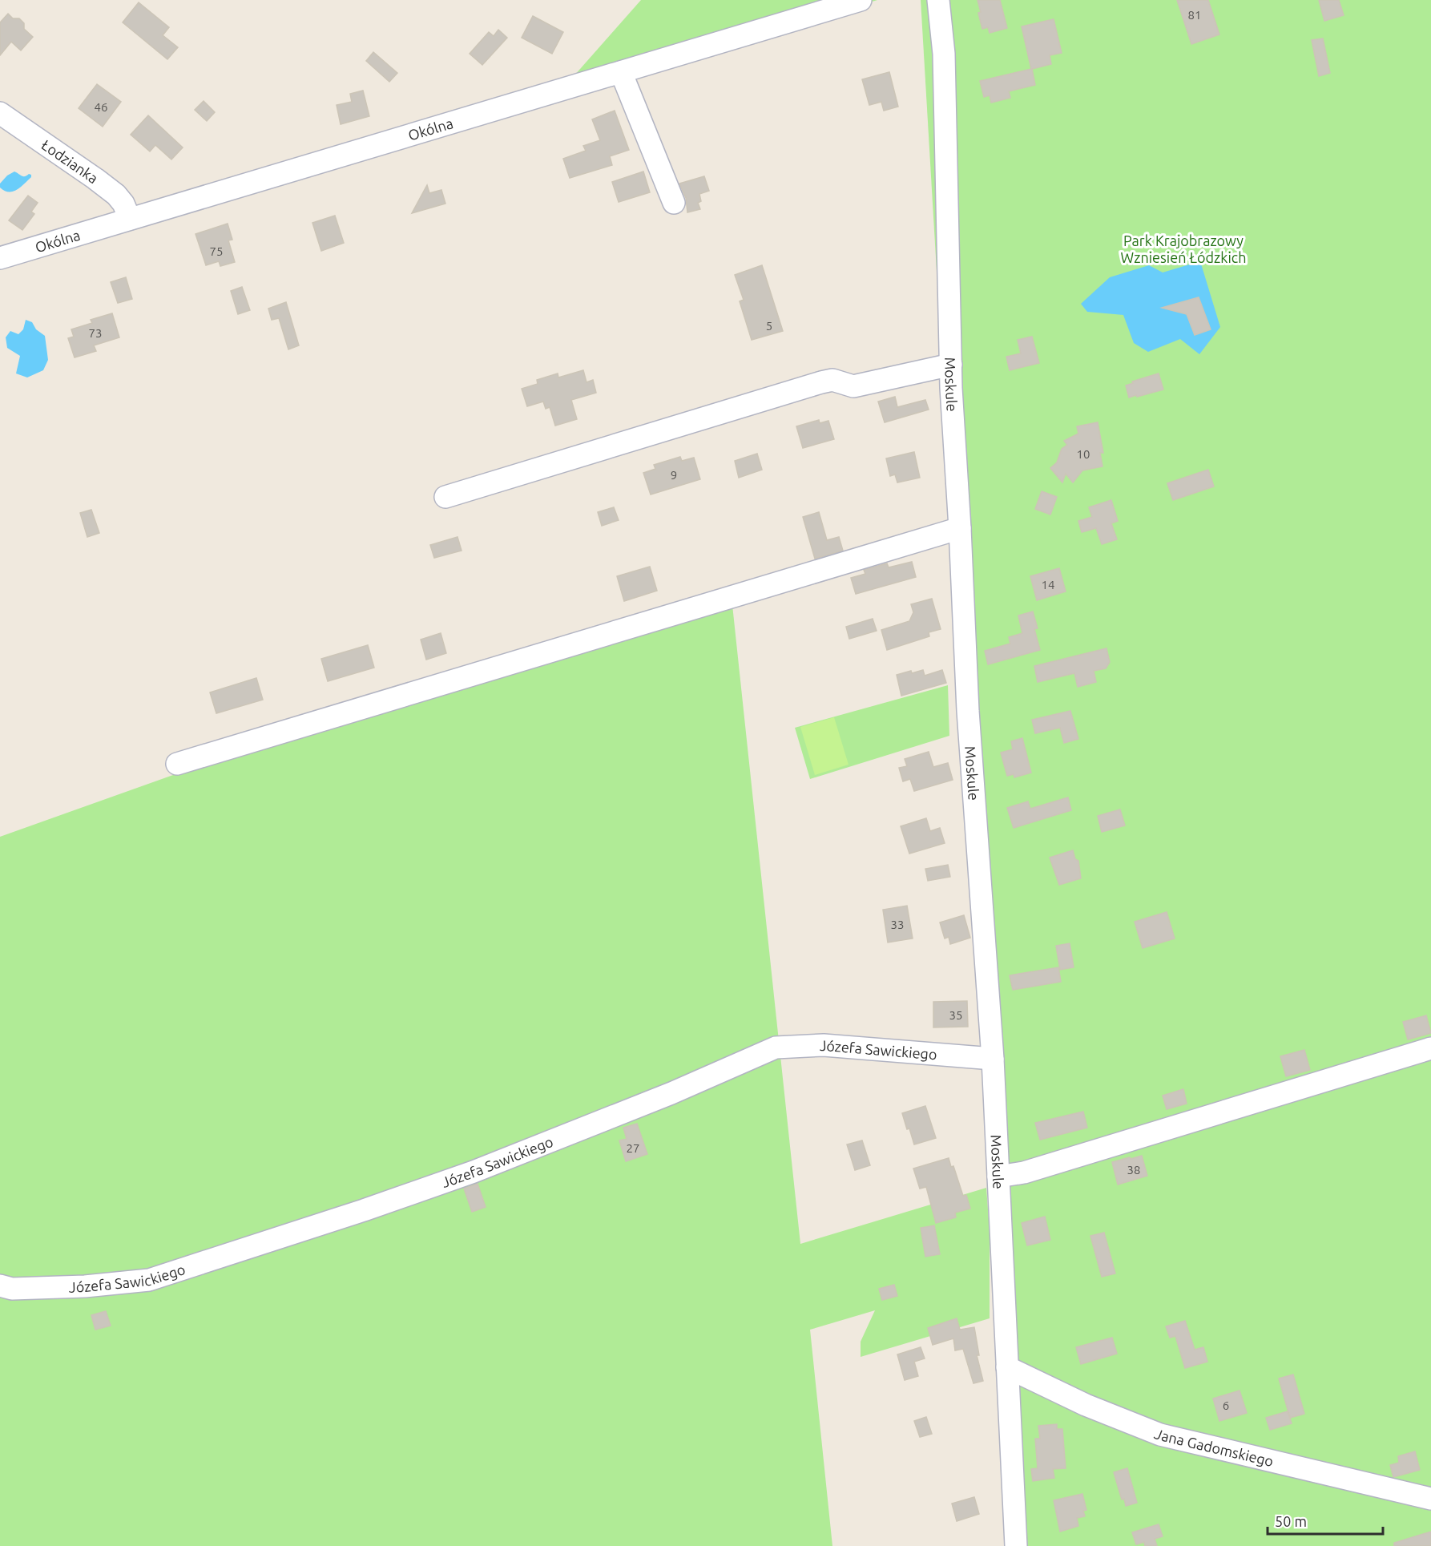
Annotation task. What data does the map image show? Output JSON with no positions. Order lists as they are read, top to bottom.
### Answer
{
  "streets": {
    "street": [
      "Okólna",
      "Łodzianka",
      "Moskule",
      "Józefa Sawickiego",
      "Jana Gadomskiego"
    ]
  },
  "crossings": [
    ["Okólna", "Łodzianka"],
    ["Moskule", "Józefa Sawickiego"],
    ["Moskule", "Jana Gadomskiego"]
  ],
  "parks": ["Park Krajobrazowy Wzniesień Łódzkich"],
  "house_numbers": [
    "81",
    "46",
    "75",
    "5",
    "73",
    "10",
    "9",
    "14",
    "33",
    "35",
    "27",
    "38",
    "6"
  ],
  "scale_bar": "50 m"
}
